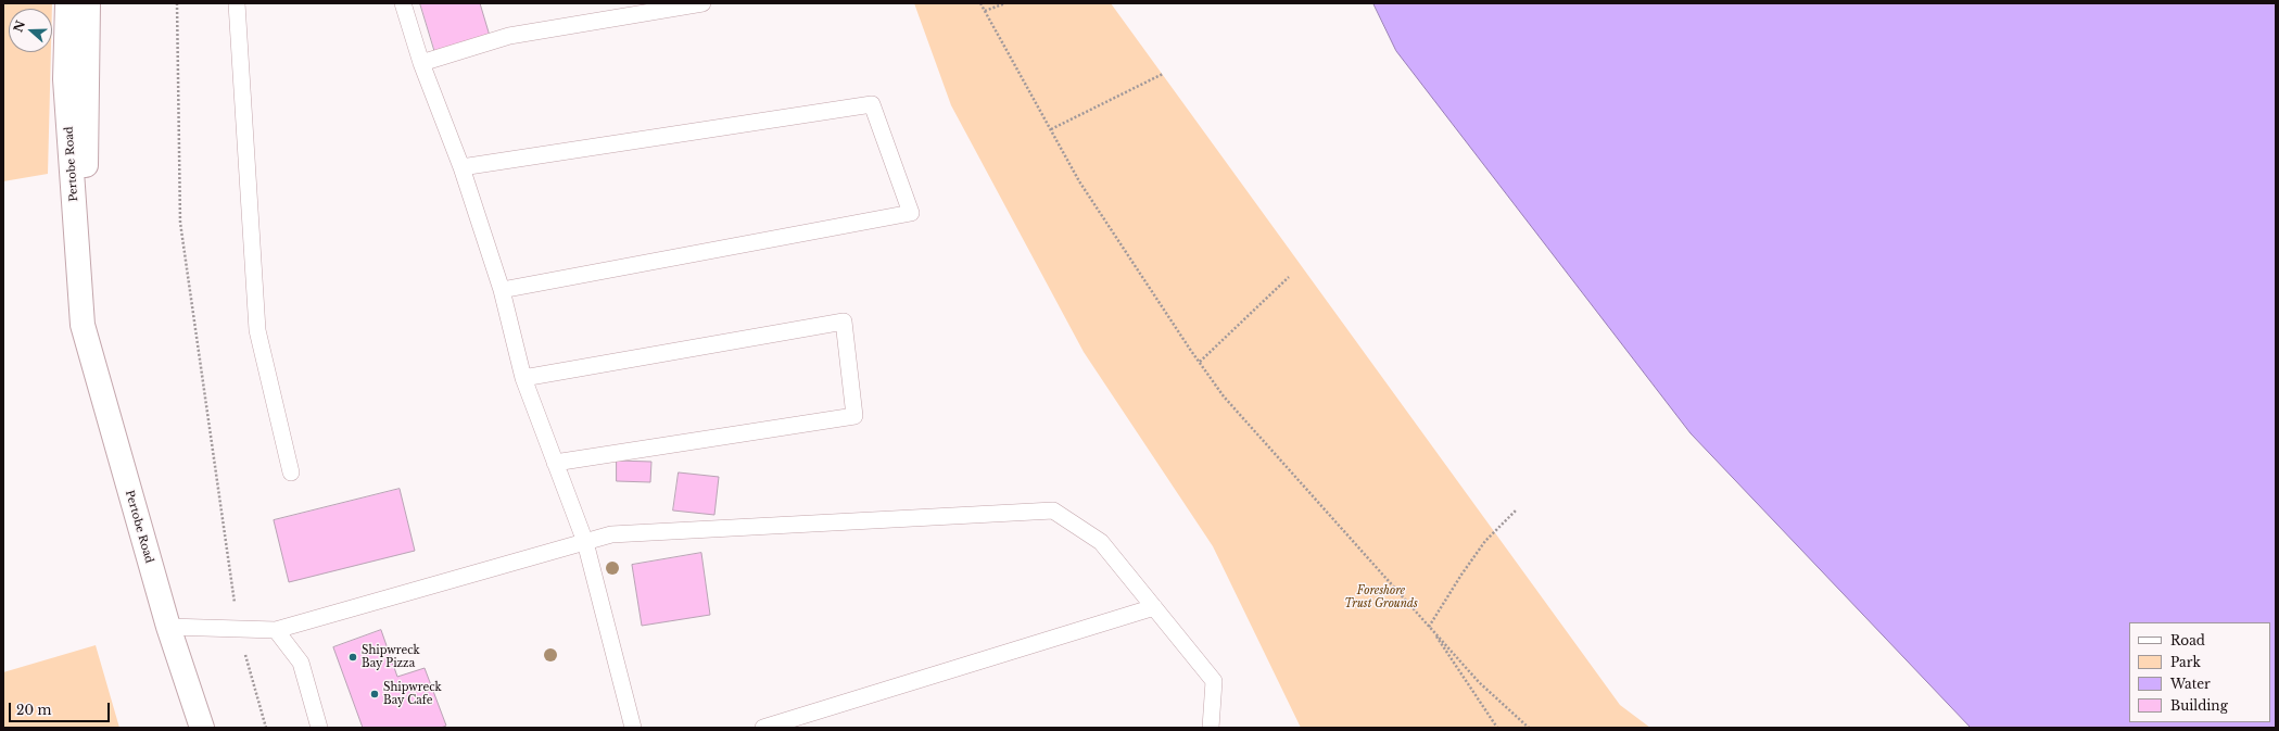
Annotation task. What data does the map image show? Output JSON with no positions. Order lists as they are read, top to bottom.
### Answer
{
  "streets": {
    "street": ["Pertobe Road"]
  },
  "parks": ["Foreshore Trust Grounds"],
  "places": ["Shipwreck Bay Pizza", "Shipwreck Bay Cafe"],
  "legend": [
    "Road",
    "Park",
    "Water",
    "Building"
  ],
  "scale_bar": "20 m",
  "north": "left"
}
